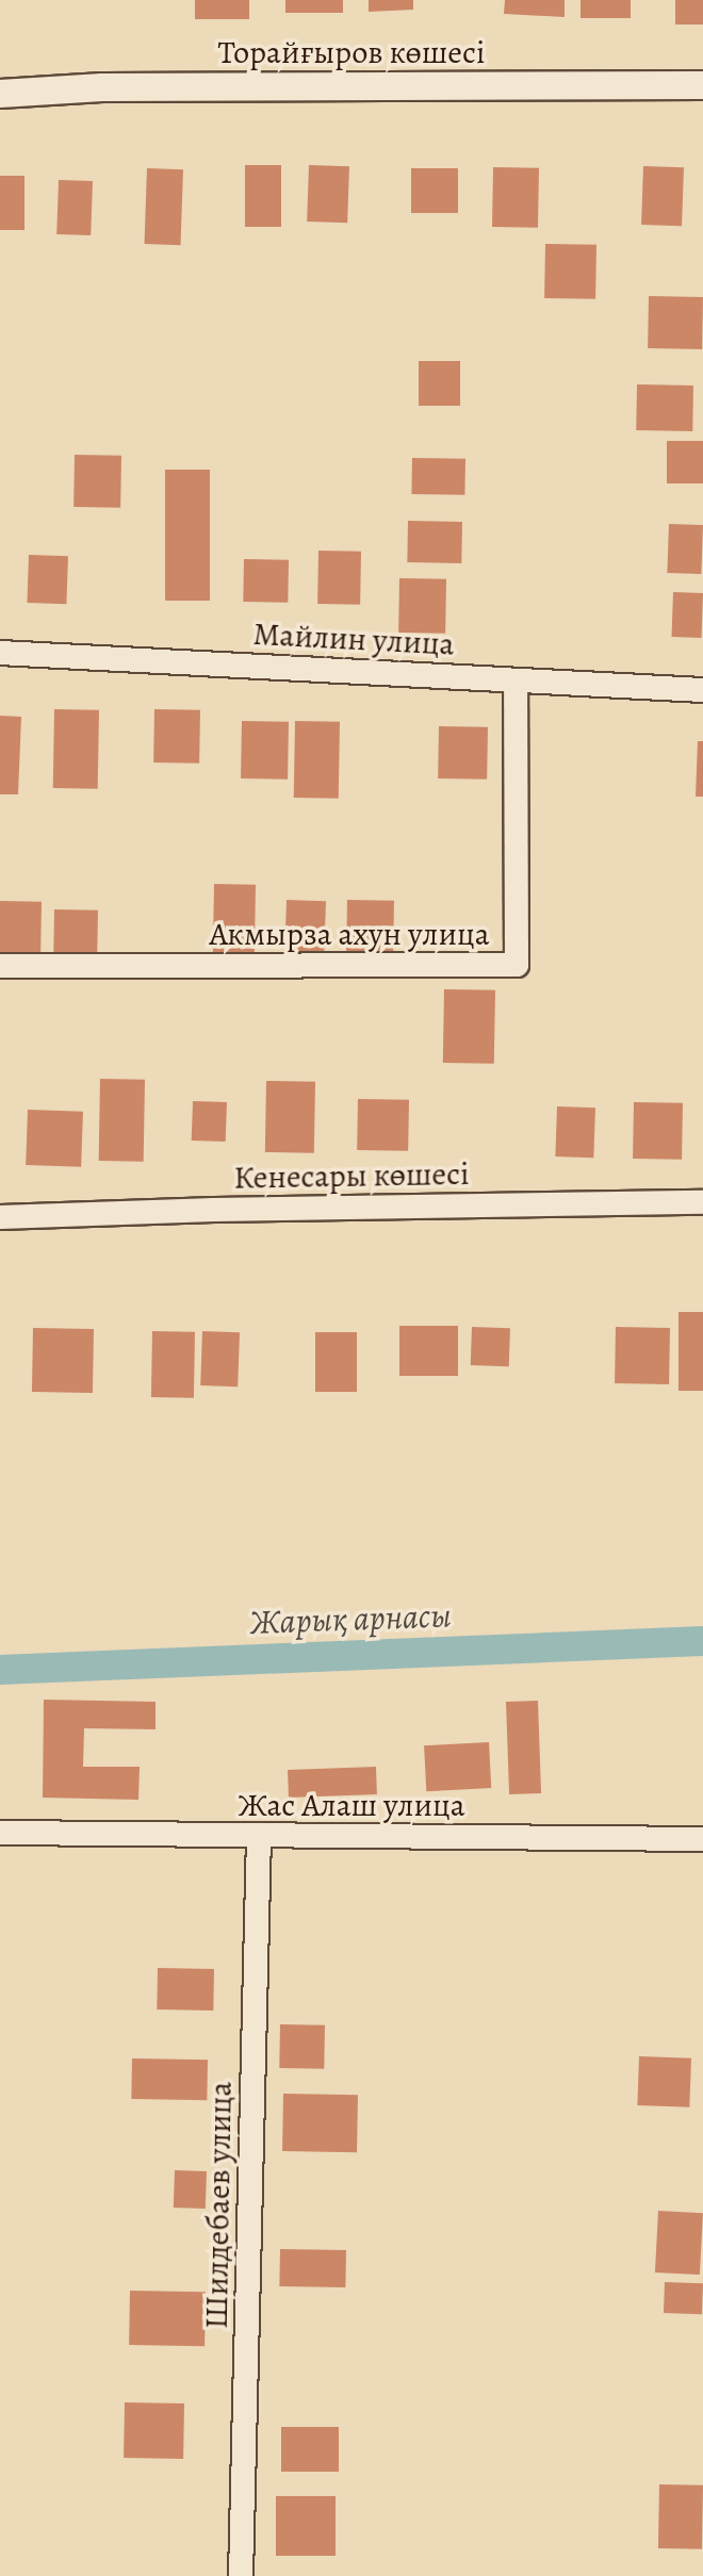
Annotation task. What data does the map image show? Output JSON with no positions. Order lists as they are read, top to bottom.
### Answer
{
  "streets": {
    "street": [
      "Торайғыров көшесі",
      "Майлин улица",
      "Акмырза ахун улица",
      "Кенесары көшесі",
      "Жас Алаш улица",
      "Шилдебаев улица"
    ]
  },
  "crossings": [
    ["Майлин улица", "Акмырза ахун улица"],
    ["Жас Алаш улица", "Шилдебаев улица"]
  ],
  "water": ["Жарық арнасы"]
}
